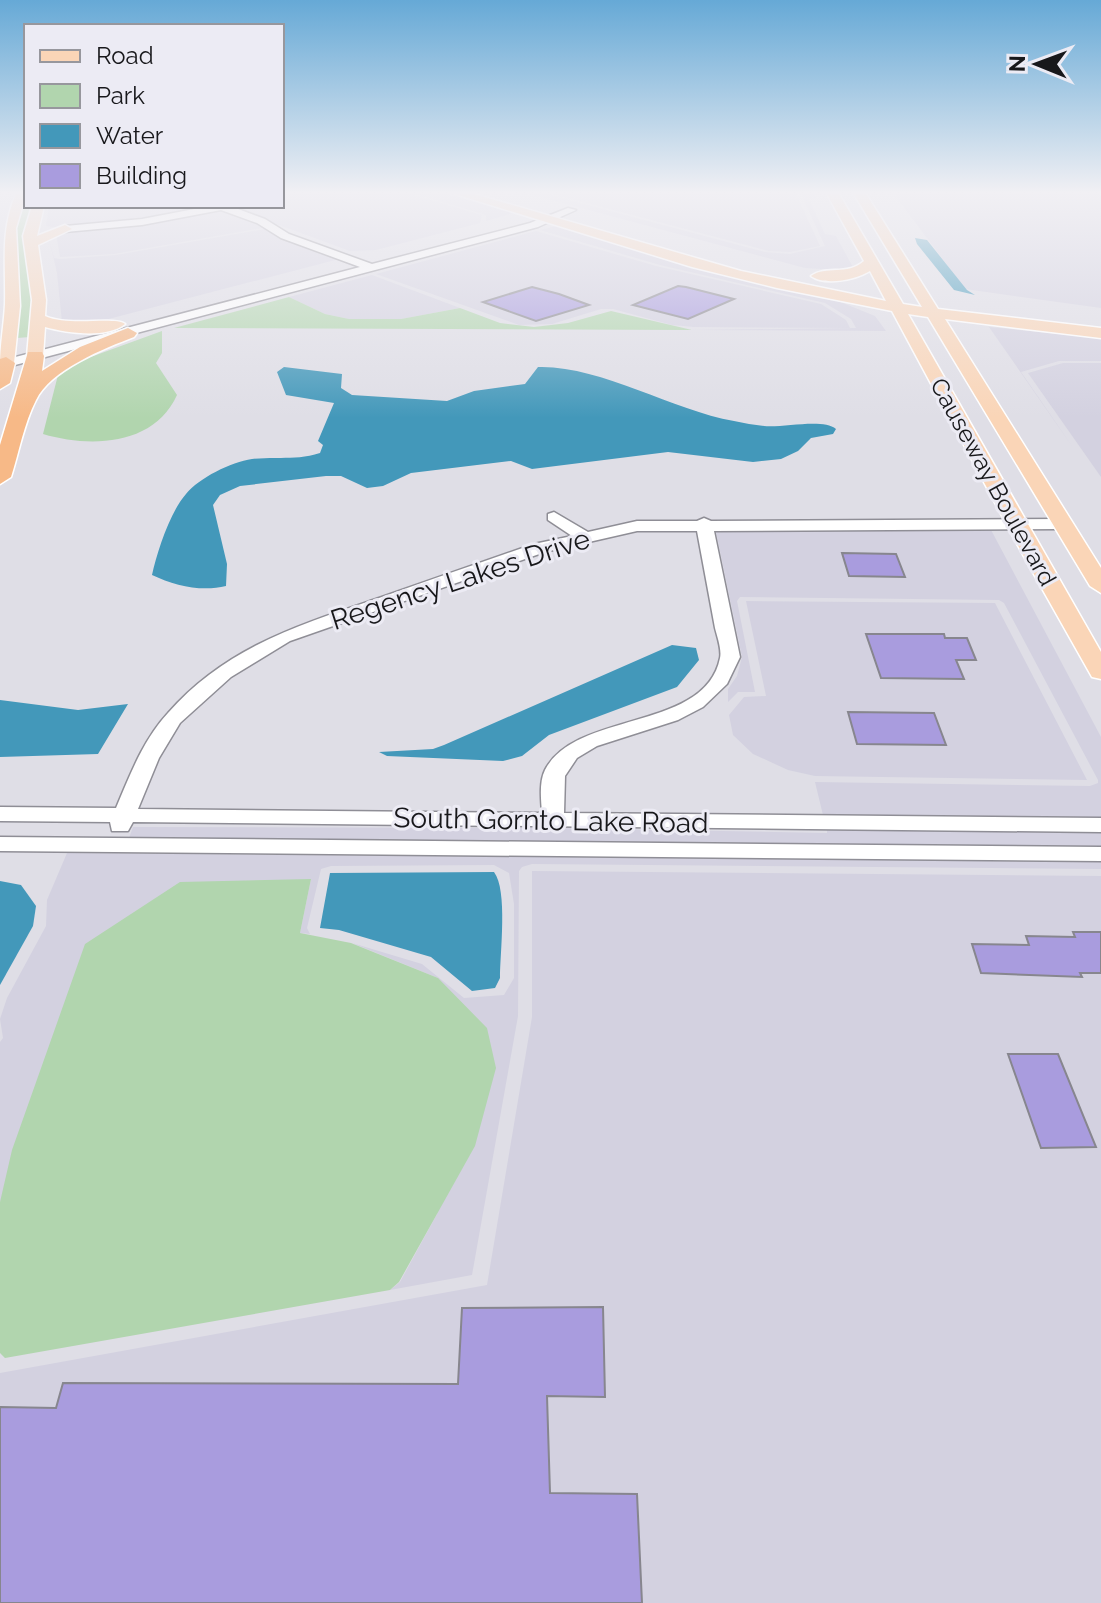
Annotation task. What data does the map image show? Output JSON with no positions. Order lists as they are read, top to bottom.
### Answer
{
  "streets": {
    "main road": ["Causeway Boulevard"],
    "street": ["Regency Lakes Drive", "South Gornto Lake Road"]
  },
  "crossings": [
    ["Causeway Boulevard", "Regency Lakes Drive"],
    ["Regency Lakes Drive", "South Gornto Lake Road"]
  ],
  "legend": [
    "Road",
    "Park",
    "Water",
    "Building"
  ],
  "north": "left"
}
